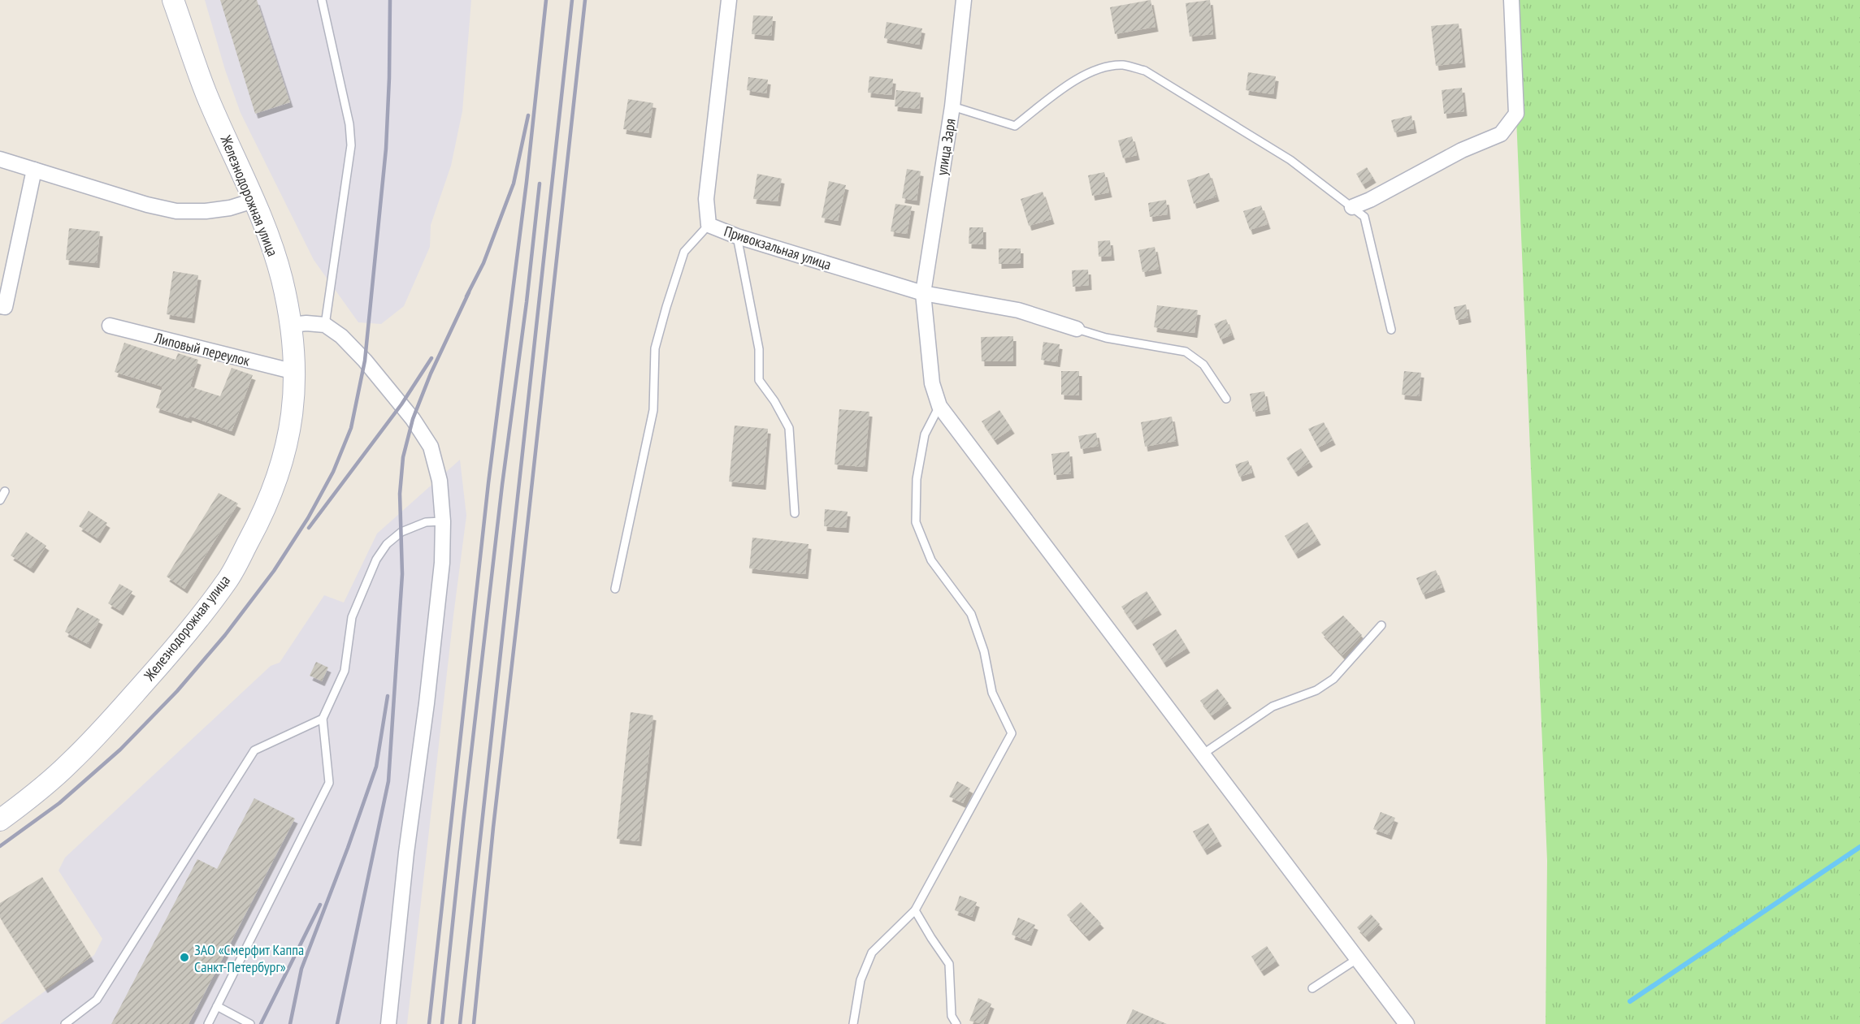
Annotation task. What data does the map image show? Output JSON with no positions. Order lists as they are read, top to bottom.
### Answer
{
  "streets": {
    "street": [
      "улица Заря",
      "Железнодорожная улица",
      "Привокзальная улица",
      "Липовый переулок"
    ]
  },
  "crossings": [
    ["улица Заря", "Привокзальная улица"],
    ["Железнодорожная улица", "Липовый переулок"]
  ],
  "places": ["ЗАО «Смерфит Каппа Санкт-Петербург»"]
}
